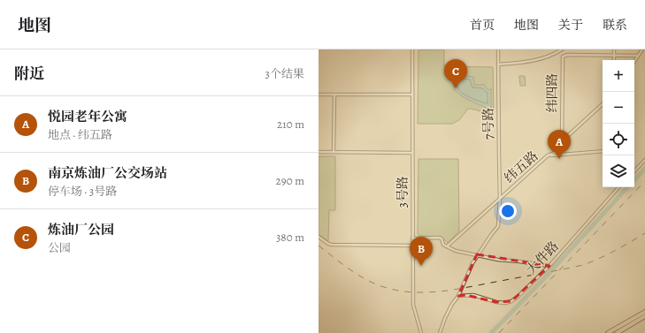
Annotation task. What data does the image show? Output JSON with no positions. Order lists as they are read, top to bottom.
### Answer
{
  "streets": {
    "street": [
      "纬四路",
      "7号路",
      "纬五路",
      "3号路",
      "大件路"
    ]
  },
  "crossings": [
    ["纬四路", "纬五路"],
    ["7号路", "纬五路"],
    ["7号路", "大件路"]
  ],
  "page": {
    "header": "地图",
    "nav": [
      "首页",
      "地图",
      "关于",
      "联系"
    ],
    "heading": ["附近", "3个结果"],
    "pins": ["C", "A", "B"],
    "map_buttons": ["+", "−"],
    "list": [
      {
        "mark": "A",
        "name": "悦园老年公寓",
        "note": "地点 · 纬五路",
        "value": "210 m"
      },
      {
        "mark": "B",
        "name": "南京炼油厂公交场站",
        "note": "停车场 · 3号路",
        "value": "290 m"
      },
      {
        "mark": "C",
        "name": "炼油厂公园",
        "note": "公园",
        "value": "380 m"
      }
    ]
  }
}
